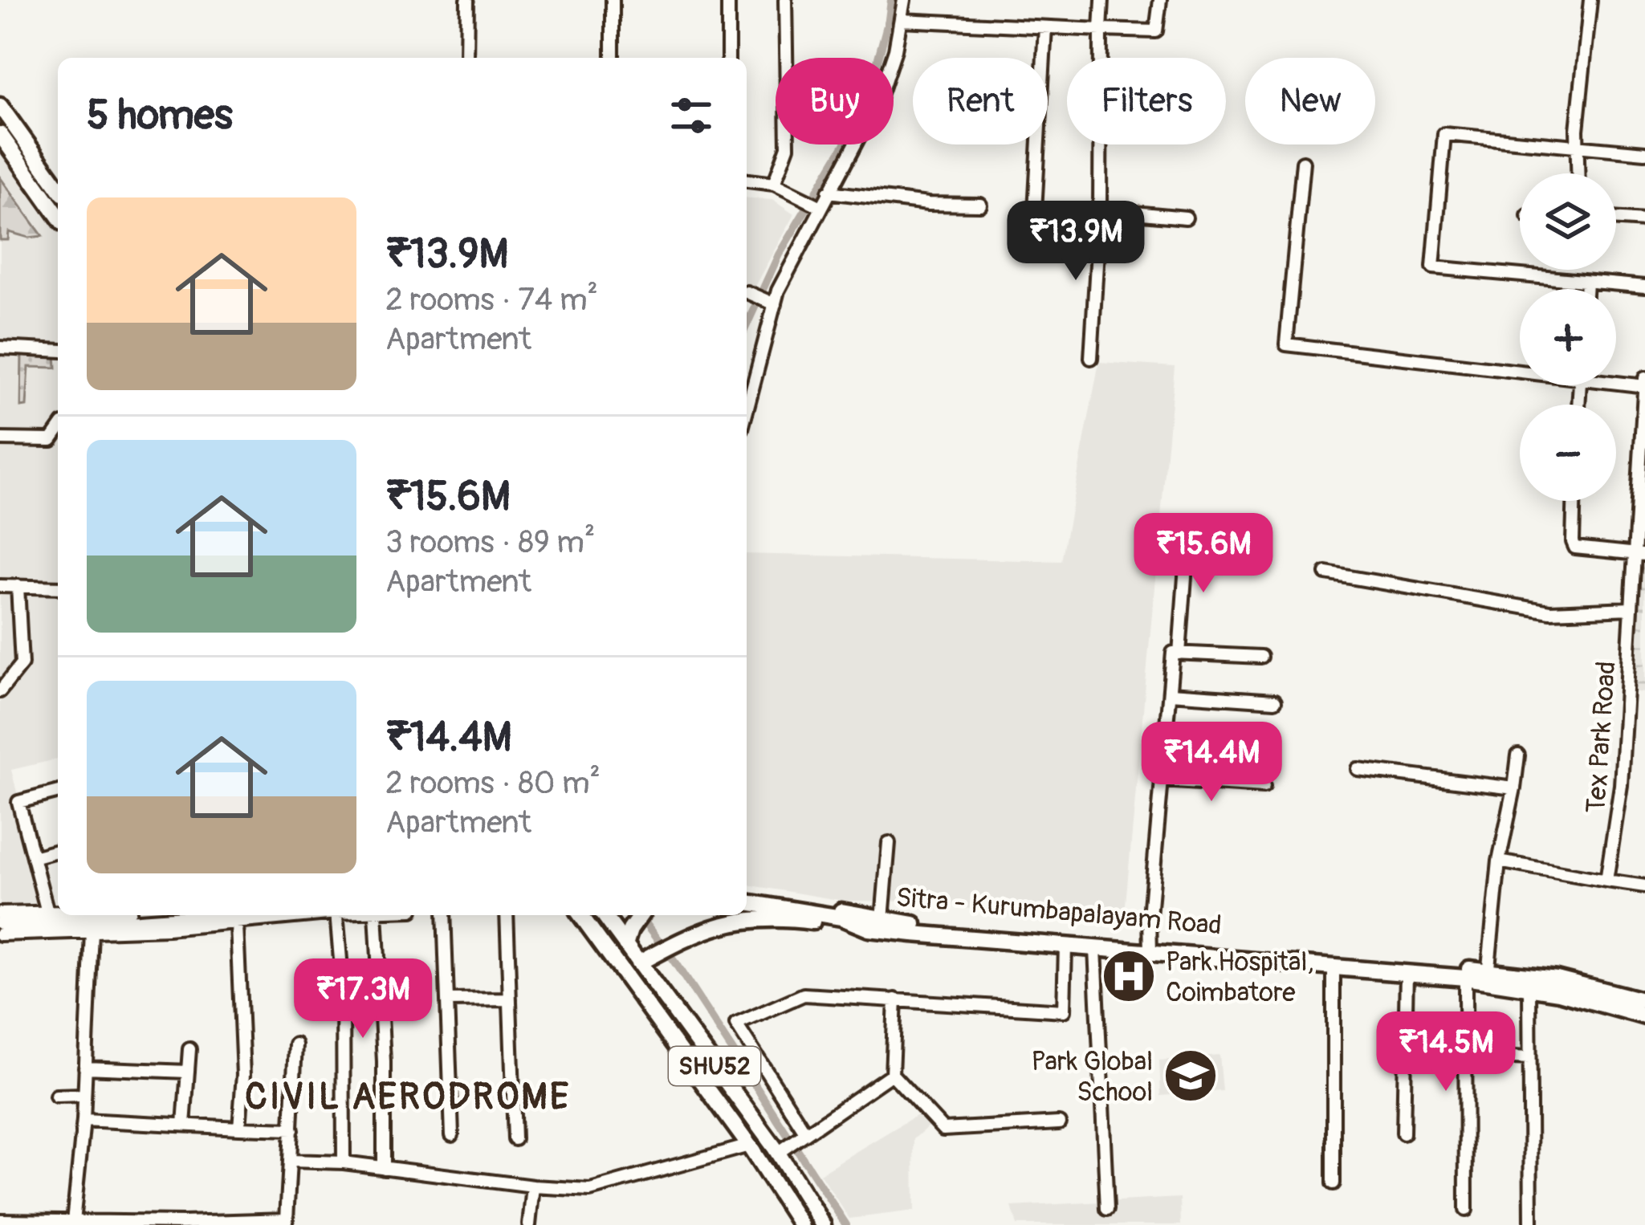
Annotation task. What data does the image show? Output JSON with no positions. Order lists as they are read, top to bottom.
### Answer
{
  "streets": {
    "main road": ["Sitra - Kurumbapalayam Road", "SHU52"],
    "street": ["Tex Park Road"]
  },
  "districts": ["CIVIL AERODROME"],
  "places": {
    "hospital": ["Park Hospital, Coimbatore"],
    "school or university": ["Park Global School"]
  },
  "page": {
    "chip": [
      "Buy",
      "Rent",
      "Filters",
      "New"
    ],
    "heading": "5 homes",
    "map_buttons": ["+", "−"],
    "list": [
      {
        "name": "₹13.9M",
        "note": "2 rooms · 74 m² · Apartment"
      },
      {
        "name": "₹15.6M",
        "note": "3 rooms · 89 m² · Apartment"
      },
      {
        "name": "₹14.4M",
        "note": "2 rooms · 80 m² · Apartment"
      }
    ],
    "price": [
      "₹13.9M",
      "₹15.6M",
      "₹14.4M",
      "₹17.3M",
      "₹14.5M"
    ]
  }
}
